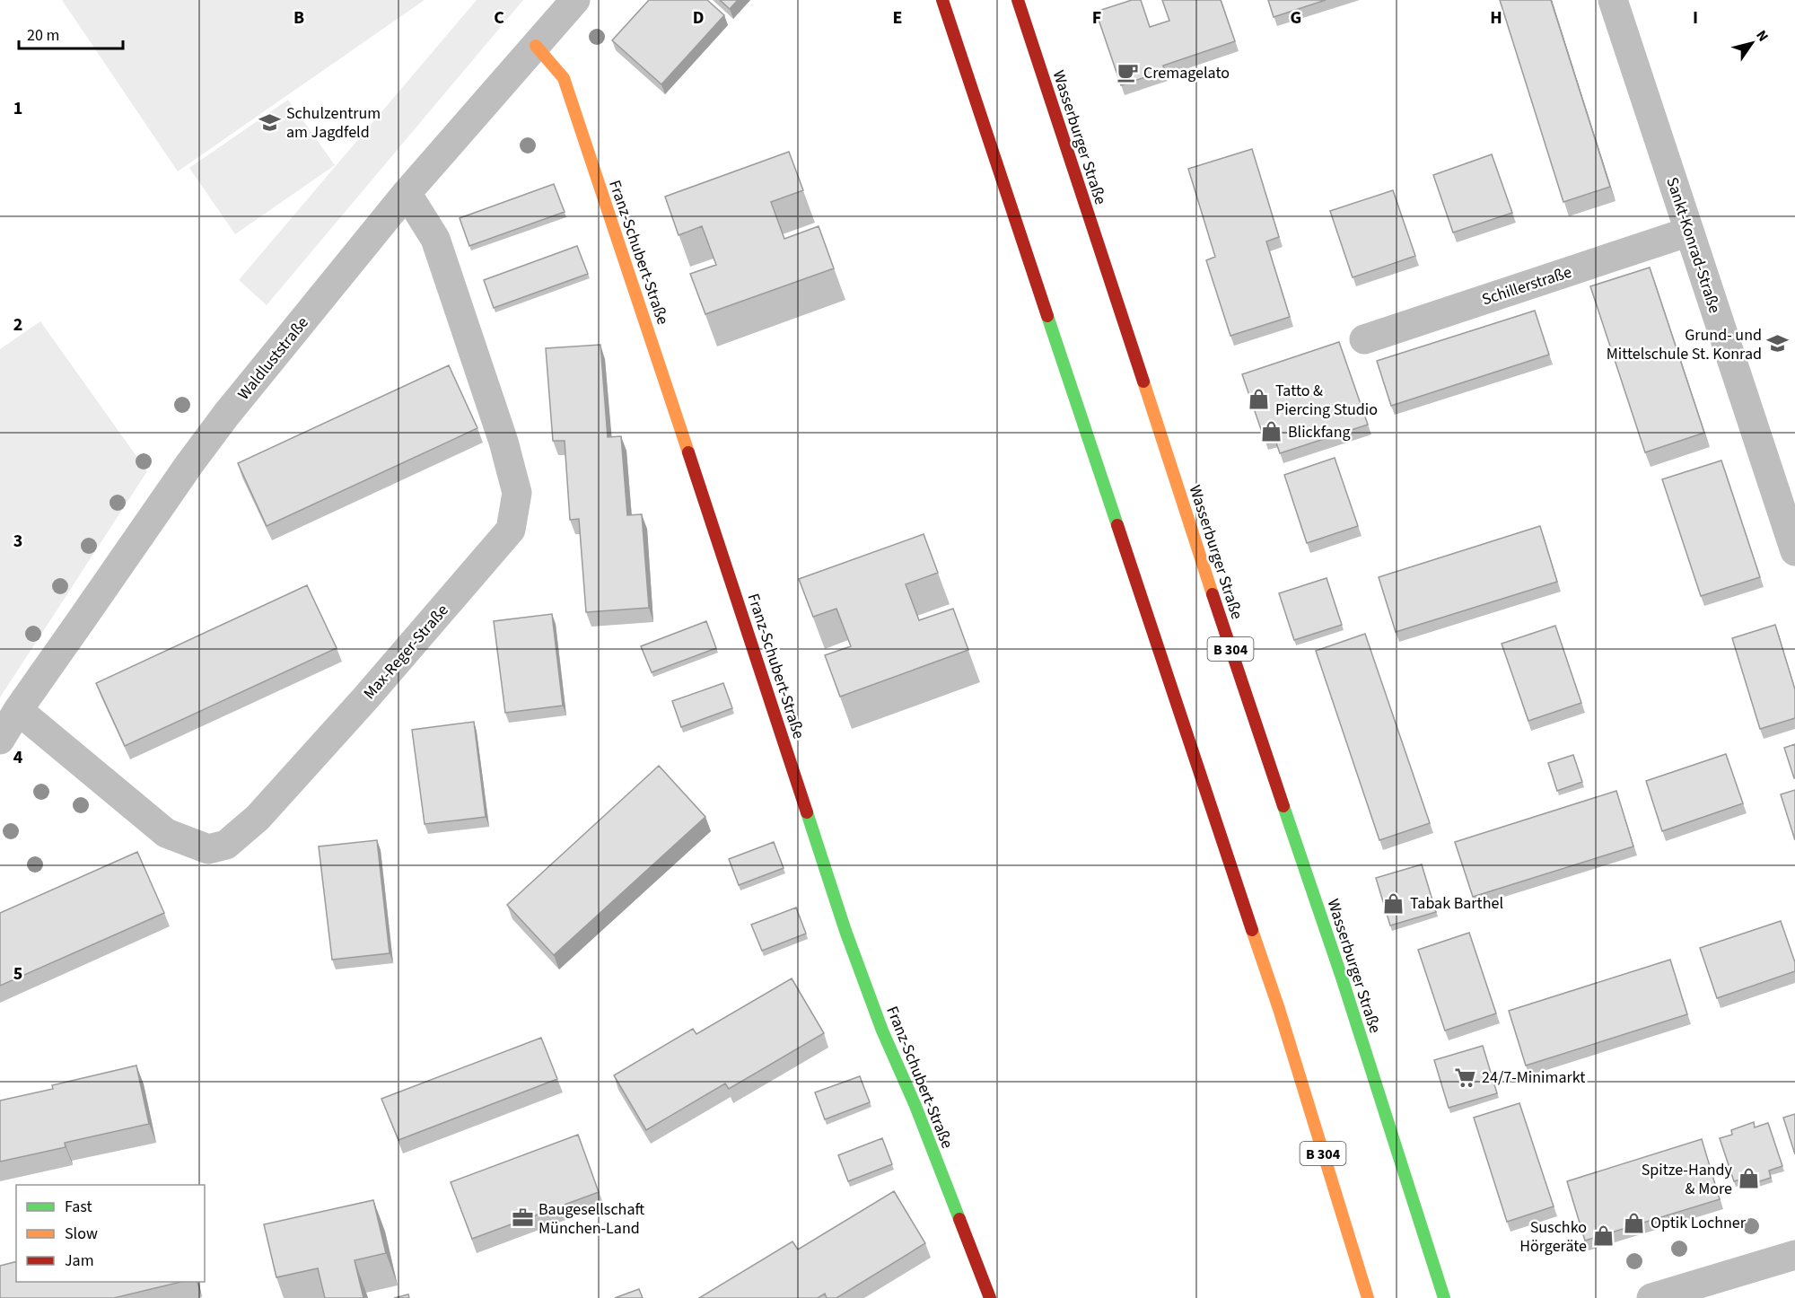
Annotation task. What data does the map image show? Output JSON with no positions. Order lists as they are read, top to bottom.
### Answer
{
  "streets": {
    "main road": ["Wasserburger Straße", "Franz-Schubert-Straße", "B 304"],
    "street": [
      "Sankt-Konrad-Straße",
      "Schillerstraße",
      "Waldluststraße",
      "Max-Reger-Straße"
    ]
  },
  "crossings": [
    ["Sankt-Konrad-Straße", "Schillerstraße"],
    ["Franz-Schubert-Straße", "Waldluststraße"],
    ["Waldluststraße", "Max-Reger-Straße"]
  ],
  "places": {
    "cafe": ["Cremagelato"],
    "school or university": ["Schulzentrum am Jagdfeld", "Grund- und Mittelschule St. Konrad"],
    "shop": [
      "Tatto & Piercing Studio",
      "Blickfang",
      "Tabak Barthel",
      "Spitze-Handy & More",
      "Optik Lochner",
      "Suschko Hörgeräte"
    ],
    "supermarket": ["24/7-Minimarkt"],
    "office": ["Baugesellschaft München-Land"]
  },
  "legend": ["Fast", "Slow", "Jam"],
  "scale_bar": "20 m",
  "north": "top right",
  "grid": {
    "columns": [
      "B",
      "C",
      "D",
      "E",
      "F",
      "G",
      "H",
      "I"
    ],
    "rows": [
      "1",
      "2",
      "3",
      "4",
      "5"
    ]
  }
}
